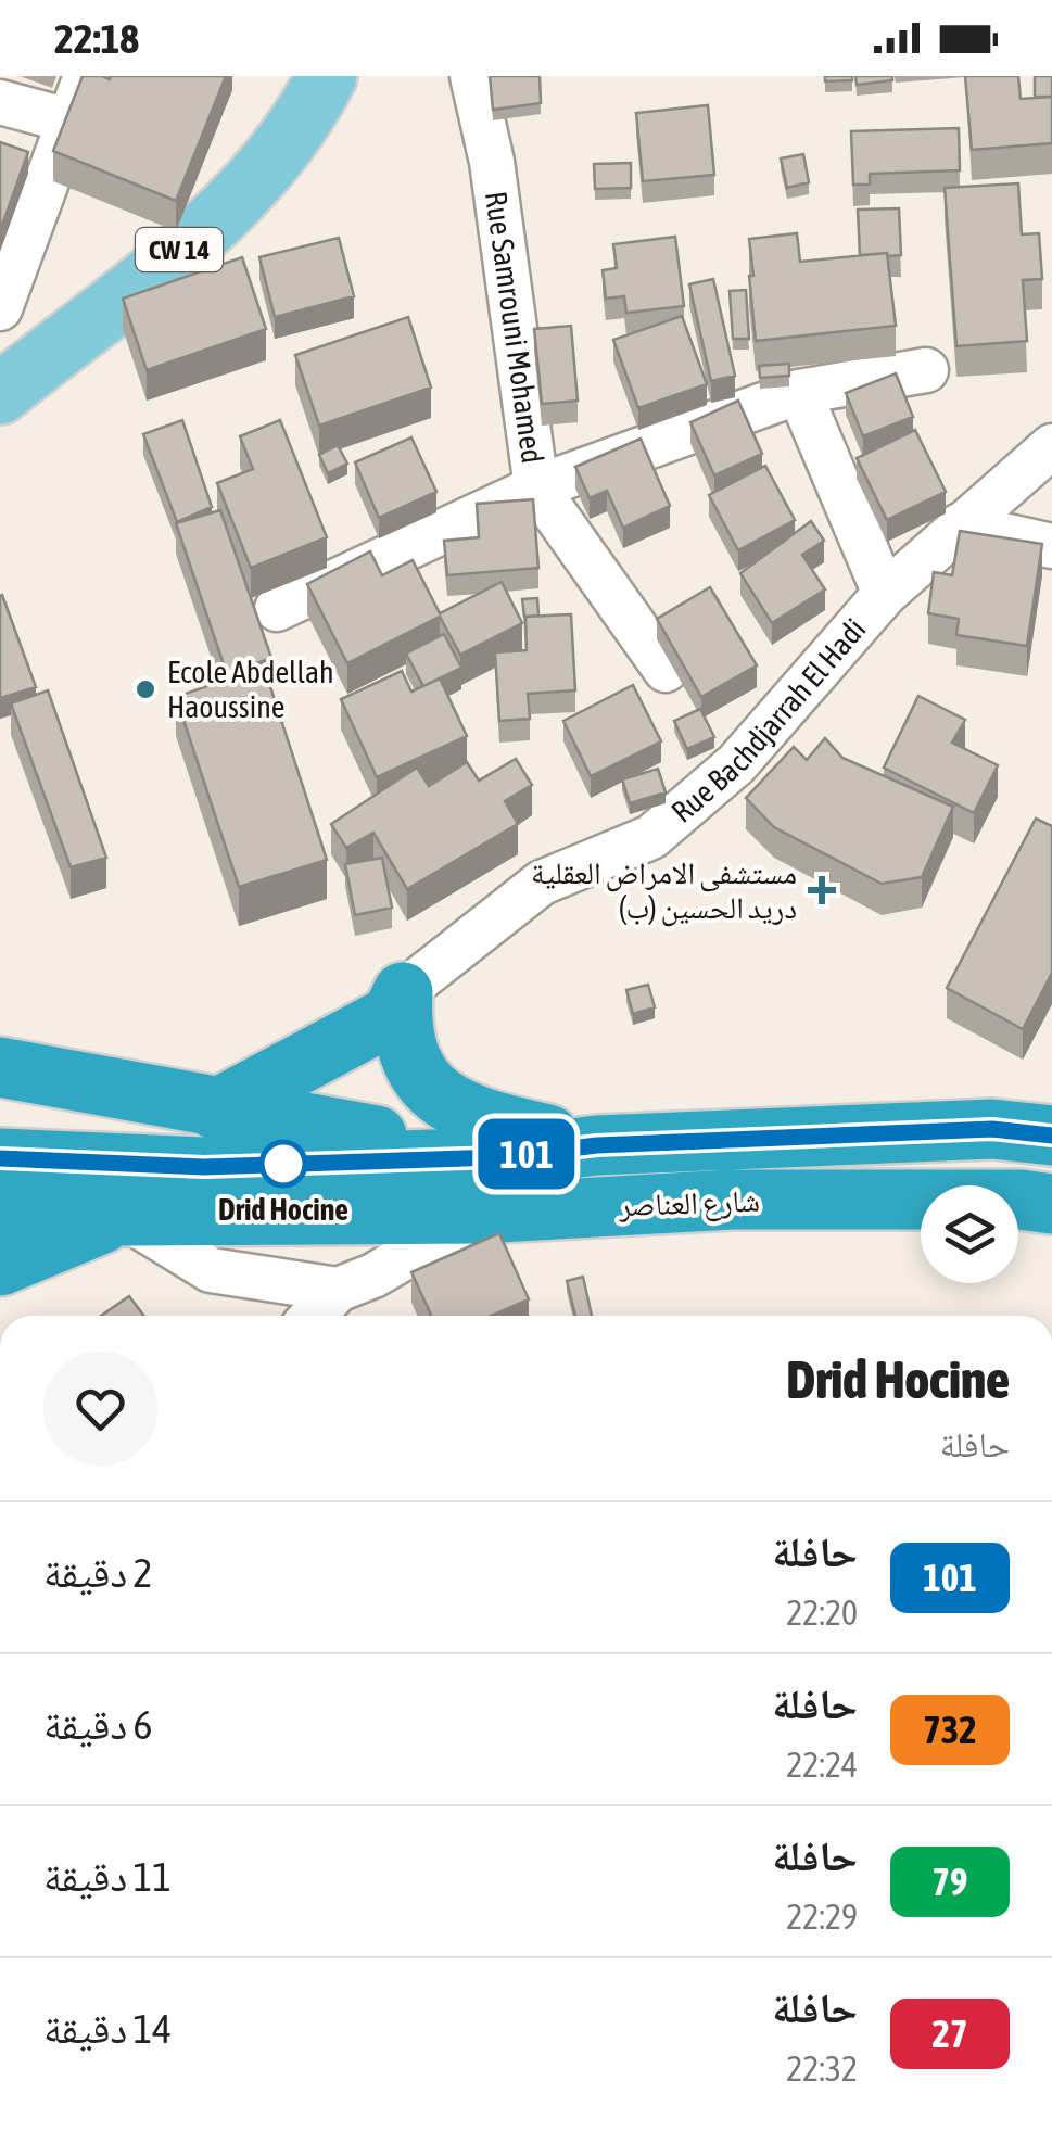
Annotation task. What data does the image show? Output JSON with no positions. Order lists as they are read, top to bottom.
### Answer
{
  "streets": {
    "highway": ["شارع العناصر"],
    "main road": ["CW 14"],
    "street": ["Rue Samrouni Mohamed", "Rue Bachdjarrah El Hadi"]
  },
  "places": {
    "other": ["Ecole Abdellah Haoussine", "Drid Hocine"],
    "health": ["مستشفى الامراض العقلية دريد الحسين (ب)"]
  },
  "lines": ["bus line 101"],
  "page": {
    "status": "22:18",
    "on_map": "101",
    "heading": ["Drid Hocine", "حافلة"],
    "list": [
      {
        "mark": "101",
        "name": "حافلة",
        "note": "22:20",
        "value": "2 دقيقة"
      },
      {
        "mark": "732",
        "name": "حافلة",
        "note": "22:24",
        "value": "6 دقيقة"
      },
      {
        "mark": "79",
        "name": "حافلة",
        "note": "22:29",
        "value": "11 دقيقة"
      },
      {
        "mark": "27",
        "name": "حافلة",
        "note": "22:32",
        "value": "14 دقيقة"
      }
    ]
  }
}
